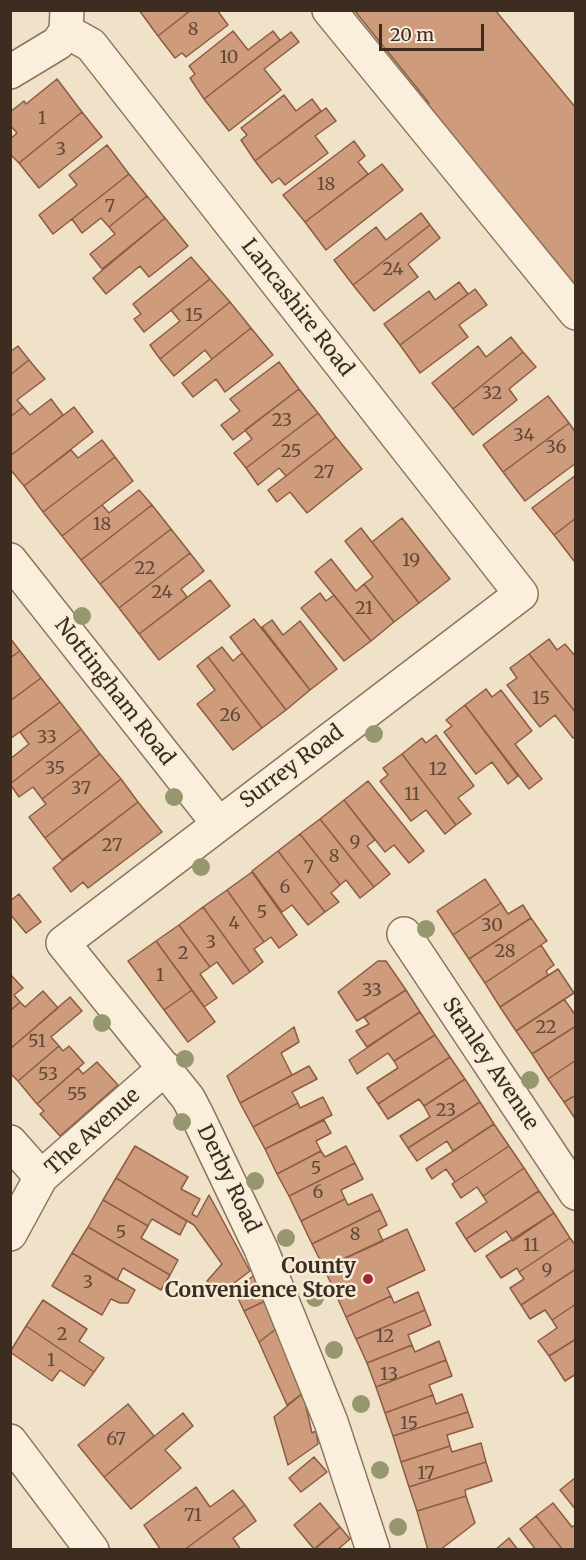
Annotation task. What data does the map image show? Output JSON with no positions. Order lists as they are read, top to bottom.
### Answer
{
  "streets": {
    "street": [
      "Lancashire Road",
      "Nottingham Road",
      "Surrey Road",
      "Stanley Avenue",
      "The Avenue",
      "Derby Road"
    ]
  },
  "crossings": [
    ["Lancashire Road", "Surrey Road"],
    ["Nottingham Road", "Surrey Road"],
    ["Surrey Road", "Derby Road"],
    ["The Avenue", "Derby Road"]
  ],
  "places": ["County Convenience Store"],
  "house_numbers": [
    "8",
    "10",
    "1",
    "3",
    "18",
    "7",
    "24",
    "15",
    "32",
    "23",
    "34",
    "36",
    "25",
    "27",
    "18",
    "19",
    "22",
    "24",
    "21",
    "15",
    "26",
    "33",
    "35",
    "12",
    "37",
    "11",
    "9",
    "27",
    "8",
    "7",
    "6",
    "5",
    "4",
    "30",
    "3",
    "28",
    "2",
    "1",
    "33",
    "22",
    "51",
    "53",
    "55",
    "23",
    "5",
    "6",
    "5",
    "8",
    "11",
    "9",
    "3",
    "2",
    "12",
    "1",
    "13",
    "15",
    "67",
    "17",
    "71"
  ],
  "scale_bar": "20 m"
}
